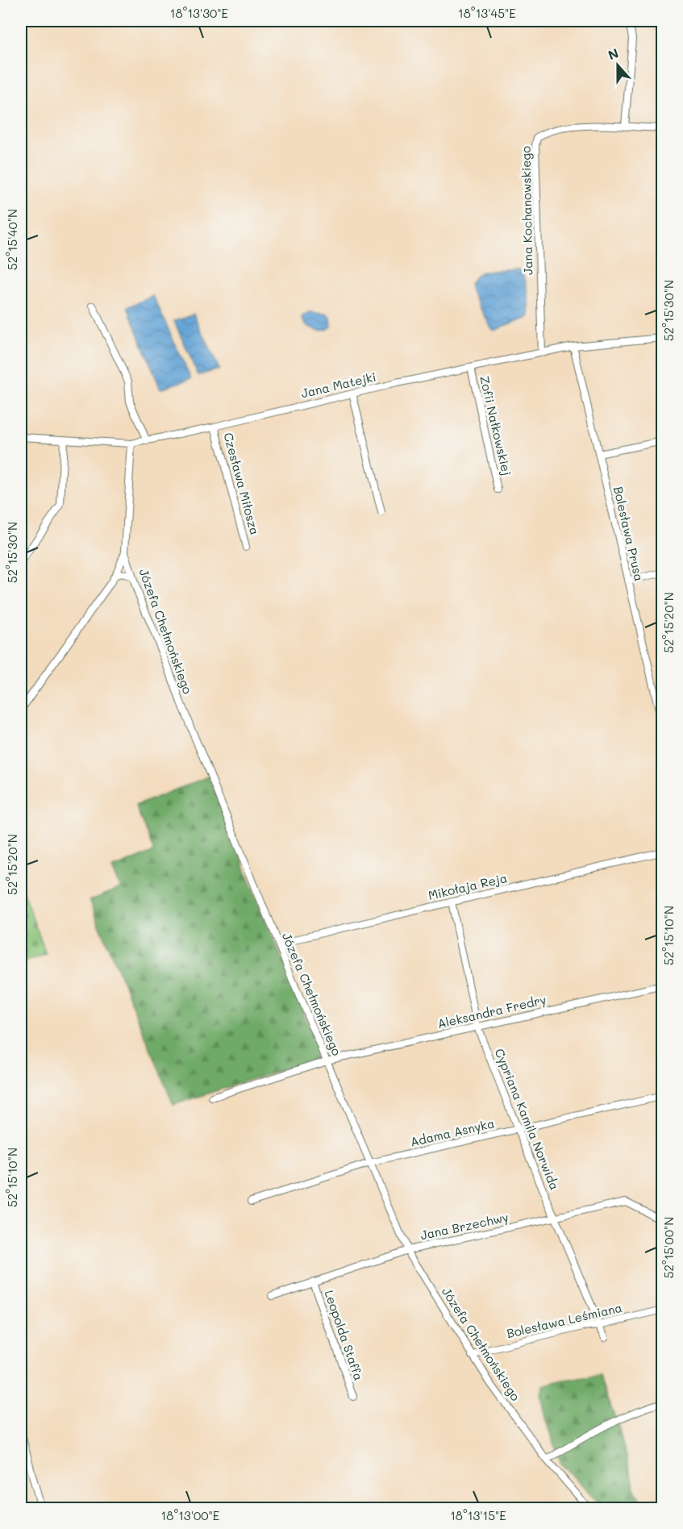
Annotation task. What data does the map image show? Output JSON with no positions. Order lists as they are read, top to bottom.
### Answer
{
  "streets": {
    "street": [
      "Jana Kochanowskiego",
      "Jana Matejki",
      "Zofii Nałkowskiej",
      "Czesława Miłosza",
      "Bolesława Prusa",
      "Józefa Chełmońskiego",
      "Mikołaja Reja",
      "Aleksandra Fredry",
      "Cypriana Kamila Norwida",
      "Adama Asnyka",
      "Jana Brzechwy",
      "Bolesława Leśmiana",
      "Leopolda Staffa"
    ]
  },
  "crossings": [
    ["Jana Kochanowskiego", "Jana Matejki"],
    ["Jana Matejki", "Zofii Nałkowskiej"],
    ["Jana Matejki", "Czesława Miłosza"],
    ["Jana Matejki", "Bolesława Prusa"],
    ["Jana Matejki", "Józefa Chełmońskiego"],
    ["Józefa Chełmońskiego", "Mikołaja Reja"],
    ["Józefa Chełmońskiego", "Aleksandra Fredry"],
    ["Józefa Chełmońskiego", "Adama Asnyka"],
    ["Józefa Chełmońskiego", "Jana Brzechwy"],
    ["Józefa Chełmońskiego", "Bolesława Leśmiana"],
    ["Mikołaja Reja", "Cypriana Kamila Norwida"],
    ["Aleksandra Fredry", "Cypriana Kamila Norwida"],
    ["Cypriana Kamila Norwida", "Adama Asnyka"],
    ["Cypriana Kamila Norwida", "Jana Brzechwy"],
    ["Cypriana Kamila Norwida", "Bolesława Leśmiana"],
    ["Jana Brzechwy", "Leopolda Staffa"]
  ],
  "north": "top",
  "coordinates": [
    "18°13'30\"E",
    "18°13'45\"E",
    "52°15'40\"N",
    "52°15'30\"N",
    "52°15'20\"N",
    "52°15'10\"N",
    "52°15'00\"N",
    "18°13'00\"E",
    "18°13'15\"E"
  ]
}
